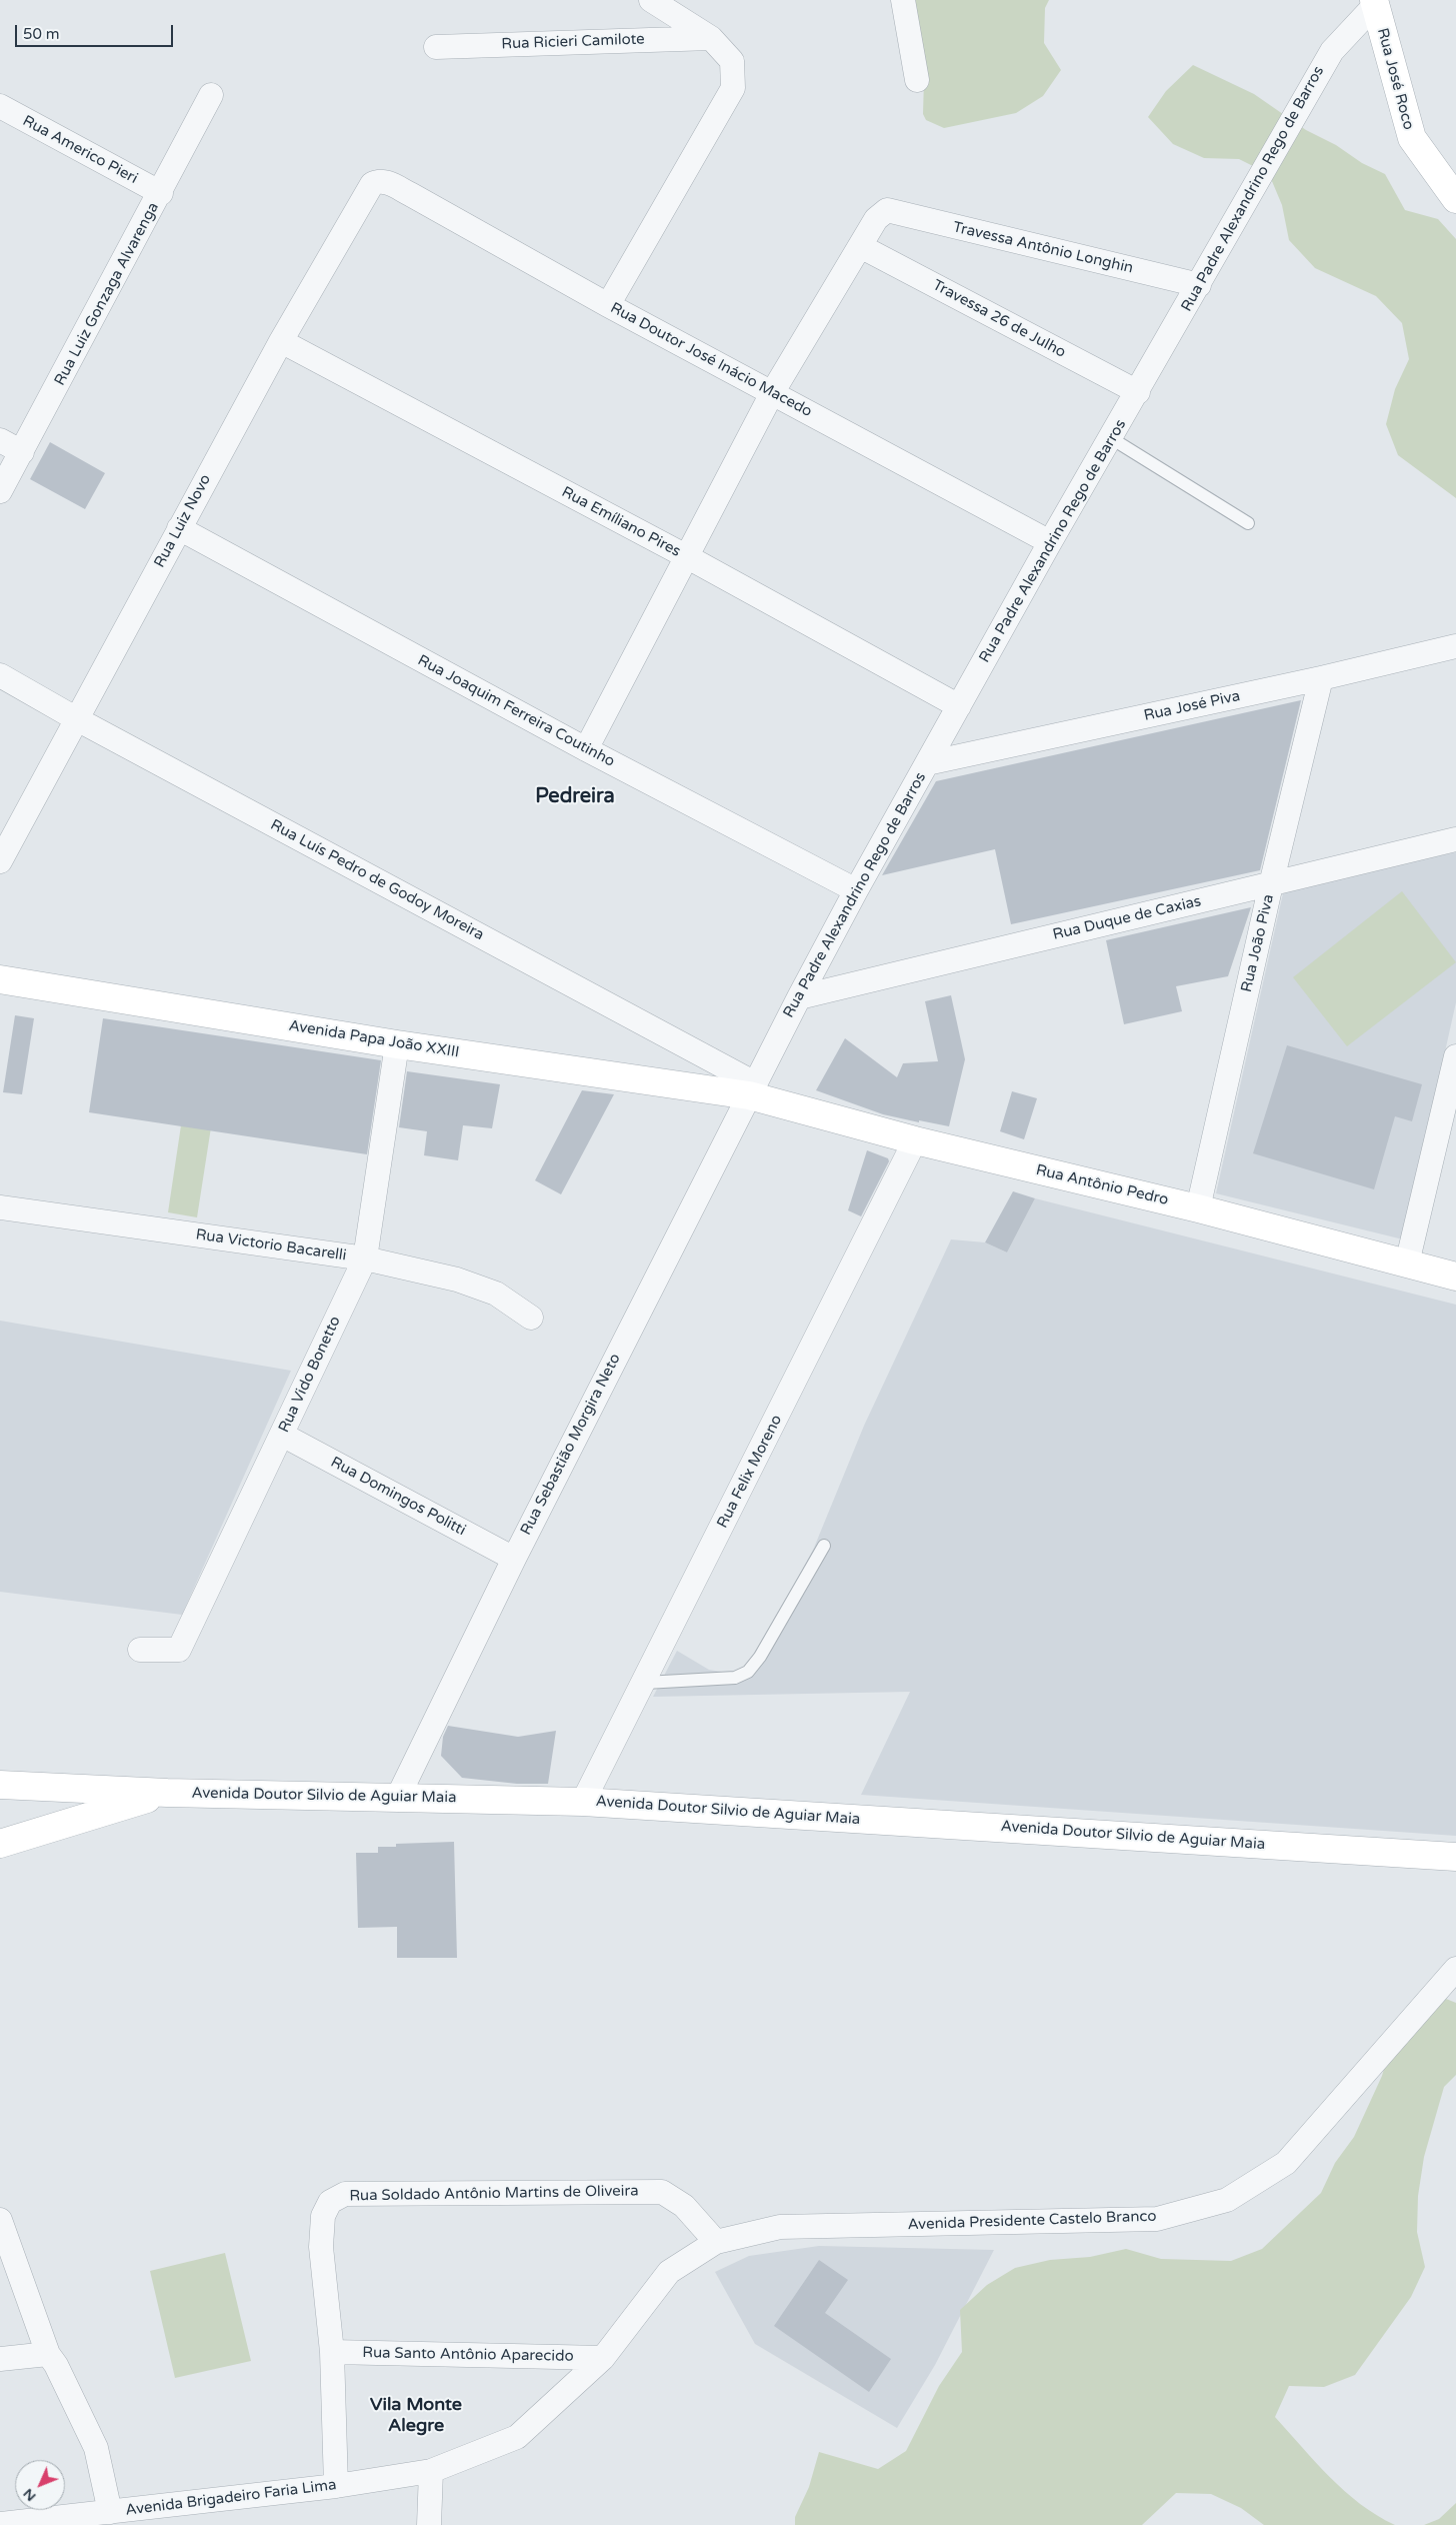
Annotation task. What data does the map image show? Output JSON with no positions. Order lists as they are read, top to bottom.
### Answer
{
  "streets": {
    "main road": [
      "Rua José Roco",
      "Avenida Papa João XXIII",
      "Rua Antônio Pedro",
      "Avenida Doutor Silvio de Aguiar Maia"
    ],
    "street": [
      "Rua Ricieri Camilote",
      "Rua Americo Pieri",
      "Rua Padre Alexandrino Rego de Barros",
      "Travessa Antônio Longhin",
      "Rua Luiz Gonzaga Alvarenga",
      "Travessa 26 de Julho",
      "Rua Doutor José Inácio Macedo",
      "Rua Luiz Novo",
      "Rua Emíliano Pires",
      "Rua José Piva",
      "Rua Joaquim Ferreira Coutinho",
      "Rua Luís Pedro de Godoy Moreira",
      "Rua Duque de Caxias",
      "Rua João Piva",
      "Rua Victorio Bacarelli",
      "Rua Vido Bonetto",
      "Rua Sebastião Morgira Neto",
      "Rua Felix Moreno",
      "Rua Domingos Politti",
      "Rua Soldado Antônio Martins de Oliveira",
      "Avenida Presidente Castelo Branco",
      "Rua Santo Antônio Aparecido",
      "Avenida Brigadeiro Faria Lima"
    ]
  },
  "crossings": [
    ["Rua José Roco", "Rua Padre Alexandrino Rego de Barros"],
    ["Rua Americo Pieri", "Rua Luiz Gonzaga Alvarenga"],
    ["Rua Padre Alexandrino Rego de Barros", "Travessa Antônio Longhin"],
    ["Rua Padre Alexandrino Rego de Barros", "Travessa 26 de Julho"],
    ["Rua Padre Alexandrino Rego de Barros", "Rua Doutor José Inácio Macedo"],
    ["Rua Padre Alexandrino Rego de Barros", "Rua Emíliano Pires"],
    ["Rua Padre Alexandrino Rego de Barros", "Rua José Piva"],
    ["Rua Padre Alexandrino Rego de Barros", "Rua Joaquim Ferreira Coutinho"],
    ["Rua Padre Alexandrino Rego de Barros", "Rua Luís Pedro de Godoy Moreira"],
    ["Rua Padre Alexandrino Rego de Barros", "Rua Duque de Caxias"],
    ["Rua Padre Alexandrino Rego de Barros", "Avenida Papa João XXIII"],
    ["Rua Padre Alexandrino Rego de Barros", "Rua Antônio Pedro"],
    ["Rua Padre Alexandrino Rego de Barros", "Rua Sebastião Morgira Neto"],
    ["Travessa Antônio Longhin", "Travessa 26 de Julho"],
    ["Rua Doutor José Inácio Macedo", "Rua Luiz Novo"],
    ["Rua Luiz Novo", "Rua Emíliano Pires"],
    ["Rua Luiz Novo", "Rua Joaquim Ferreira Coutinho"],
    ["Rua Luiz Novo", "Rua Luís Pedro de Godoy Moreira"],
    ["Rua José Piva", "Rua João Piva"],
    ["Rua Luís Pedro de Godoy Moreira", "Avenida Papa João XXIII"],
    ["Rua Luís Pedro de Godoy Moreira", "Rua Antônio Pedro"],
    ["Rua Luís Pedro de Godoy Moreira", "Rua Sebastião Morgira Neto"],
    ["Rua Duque de Caxias", "Rua João Piva"],
    ["Rua João Piva", "Rua Antônio Pedro"],
    ["Avenida Papa João XXIII", "Rua Antônio Pedro"],
    ["Avenida Papa João XXIII", "Rua Vido Bonetto"],
    ["Avenida Papa João XXIII", "Rua Sebastião Morgira Neto"],
    ["Rua Antônio Pedro", "Rua Sebastião Morgira Neto"],
    ["Rua Antônio Pedro", "Rua Felix Moreno"],
    ["Rua Victorio Bacarelli", "Rua Vido Bonetto"],
    ["Rua Vido Bonetto", "Rua Domingos Politti"],
    ["Rua Sebastião Morgira Neto", "Rua Domingos Politti"],
    ["Rua Sebastião Morgira Neto", "Avenida Doutor Silvio de Aguiar Maia"],
    ["Rua Felix Moreno", "Avenida Doutor Silvio de Aguiar Maia"],
    ["Rua Soldado Antônio Martins de Oliveira", "Avenida Presidente Castelo Branco"],
    ["Rua Soldado Antônio Martins de Oliveira", "Rua Santo Antônio Aparecido"],
    ["Rua Soldado Antônio Martins de Oliveira", "Avenida Brigadeiro Faria Lima"],
    ["Avenida Presidente Castelo Branco", "Rua Santo Antônio Aparecido"],
    ["Avenida Presidente Castelo Branco", "Avenida Brigadeiro Faria Lima"]
  ],
  "districts": ["Pedreira", "Vila Monte Alegre"],
  "scale_bar": "50 m",
  "north": "bottom left"
}
